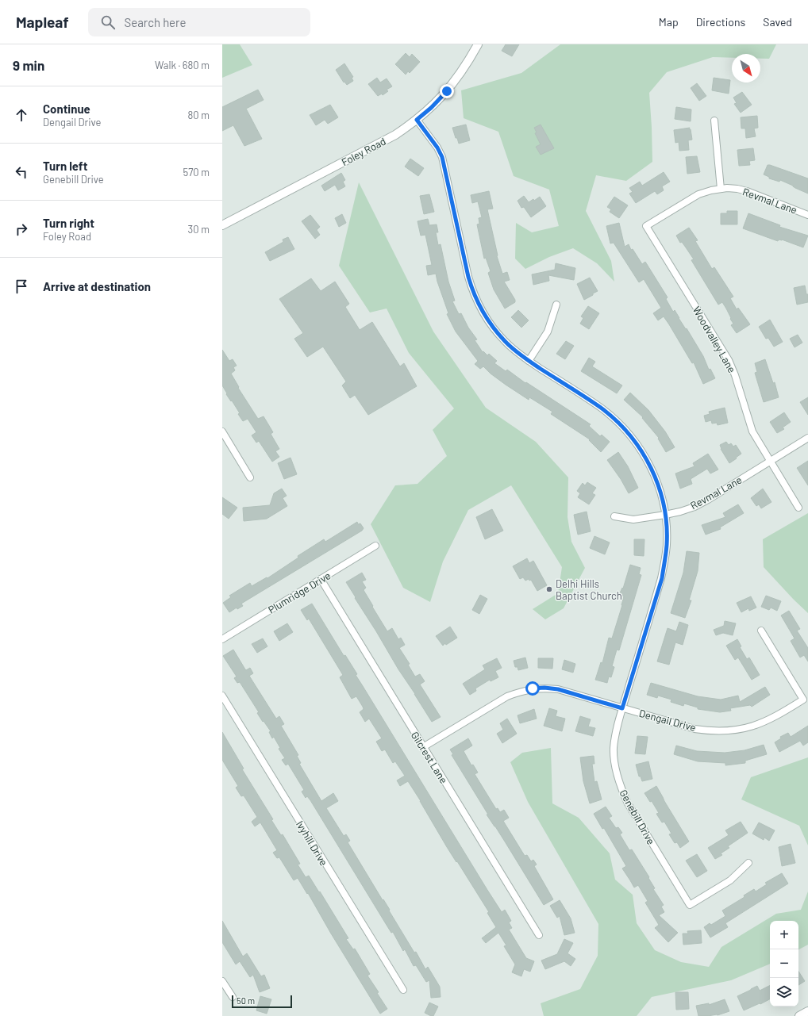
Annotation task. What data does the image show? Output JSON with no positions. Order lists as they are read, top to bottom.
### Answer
{
  "streets": {
    "street": [
      "Foley Road",
      "Revmal Lane",
      "Woodvalley Lane",
      "Plumridge Drive",
      "Dengail Drive",
      "Gilcrest Lane",
      "Genebill Drive",
      "Ivyhill Drive"
    ]
  },
  "crossings": [
    ["Foley Road", "Genebill Drive"],
    ["Revmal Lane", "Woodvalley Lane"],
    ["Revmal Lane", "Genebill Drive"],
    ["Plumridge Drive", "Gilcrest Lane"],
    ["Dengail Drive", "Gilcrest Lane"],
    ["Dengail Drive", "Genebill Drive"]
  ],
  "places": ["Delhi Hills Baptist Church"],
  "scale_bar": "50 m",
  "north": "bottom right",
  "page": {
    "header": "Mapleaf",
    "search": "Search here",
    "nav": ["Map", "Directions", "Saved"],
    "heading": ["9 min", "Walk · 680 m"],
    "list": [
      ["Continue", "Dengail Drive", "80 m"],
      ["Turn left", "Genebill Drive", "570 m"],
      ["Turn right", "Foley Road", "30 m"],
      "Arrive at destination"
    ],
    "map_buttons": ["+", "−"],
    "scale": "50 m"
  }
}
